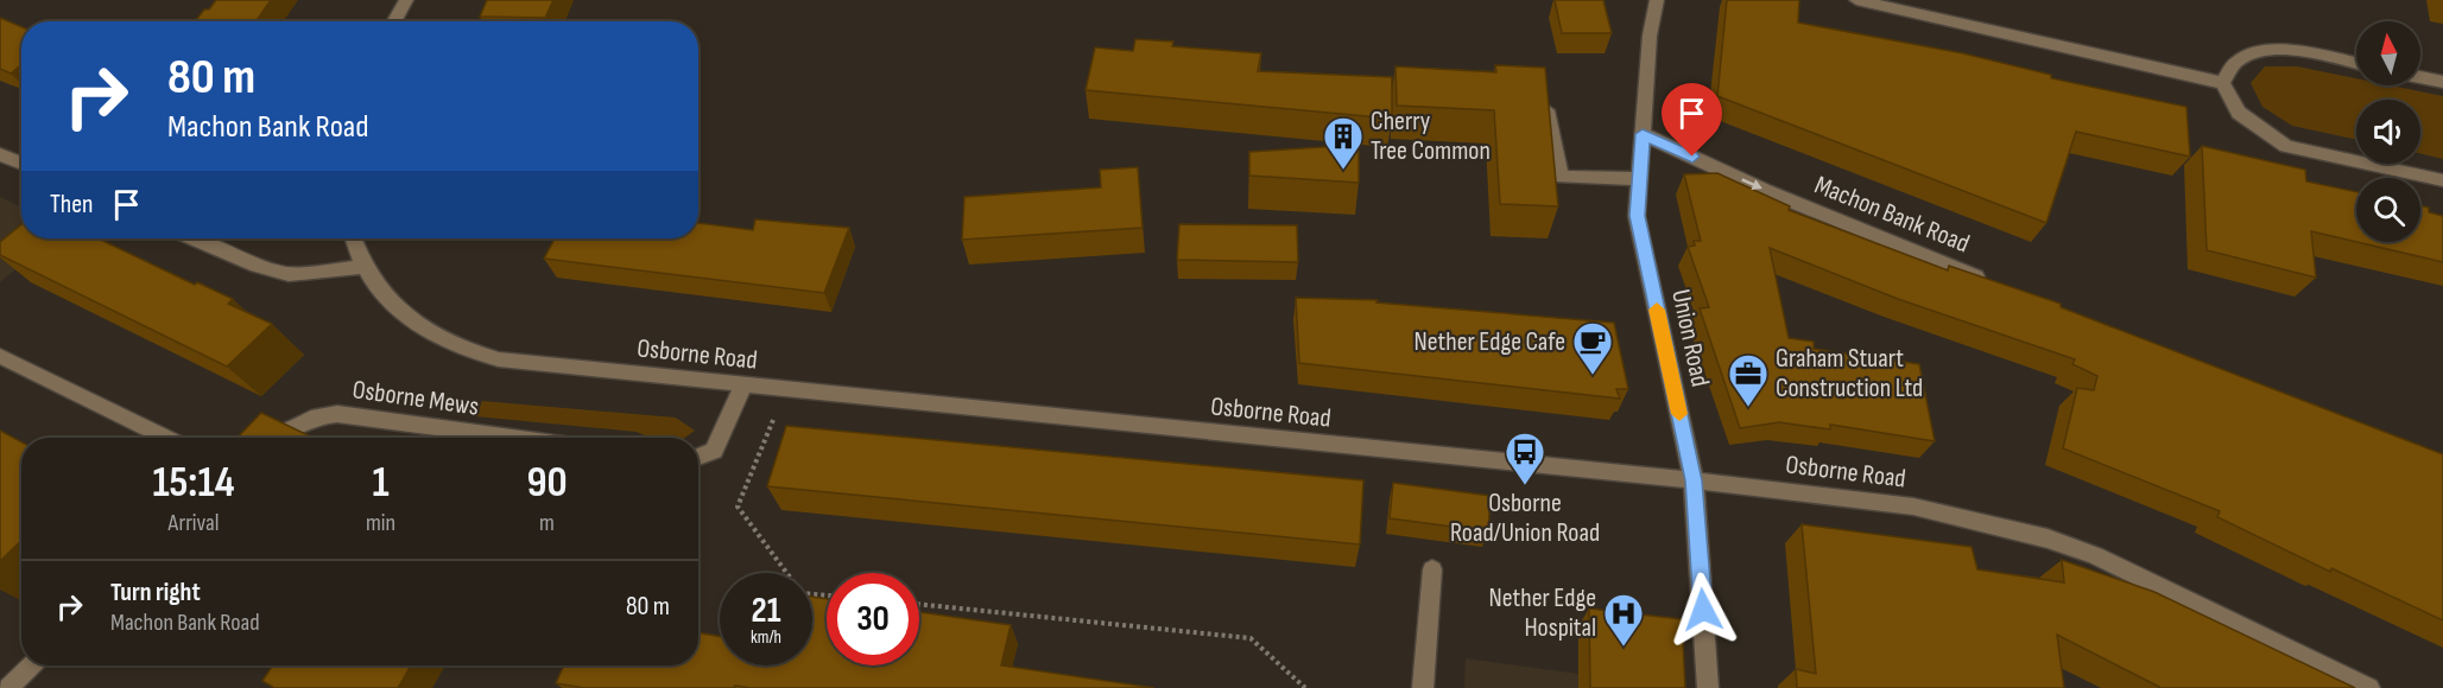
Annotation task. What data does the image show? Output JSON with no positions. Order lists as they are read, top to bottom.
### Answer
{
  "streets": {
    "street": [
      "Machon Bank Road",
      "Union Road",
      "Osborne Road",
      "Osborne Mews"
    ]
  },
  "crossings": [
    ["Machon Bank Road", "Union Road"],
    ["Union Road", "Osborne Road"]
  ],
  "one_way": ["Machon Bank Road"],
  "places": {
    "building": ["Cherry Tree Common"],
    "cafe": ["Nether Edge Cafe"],
    "office": ["Graham Stuart Construction Ltd"],
    "bus stop": ["Osborne Road/Union Road"],
    "hospital": ["Nether Edge Hospital"]
  },
  "north": "top",
  "page": {
    "turn": ["80 m", "Machon Bank Road"],
    "then": "Then",
    "eta": [
      "15:14",
      "Arrival",
      "1",
      "min",
      "90",
      "m"
    ],
    "list": [
      {
        "name": "Turn right",
        "note": "Machon Bank Road",
        "value": "80 m"
      }
    ],
    "speed": "21 km/h",
    "limit": "30"
  }
}
